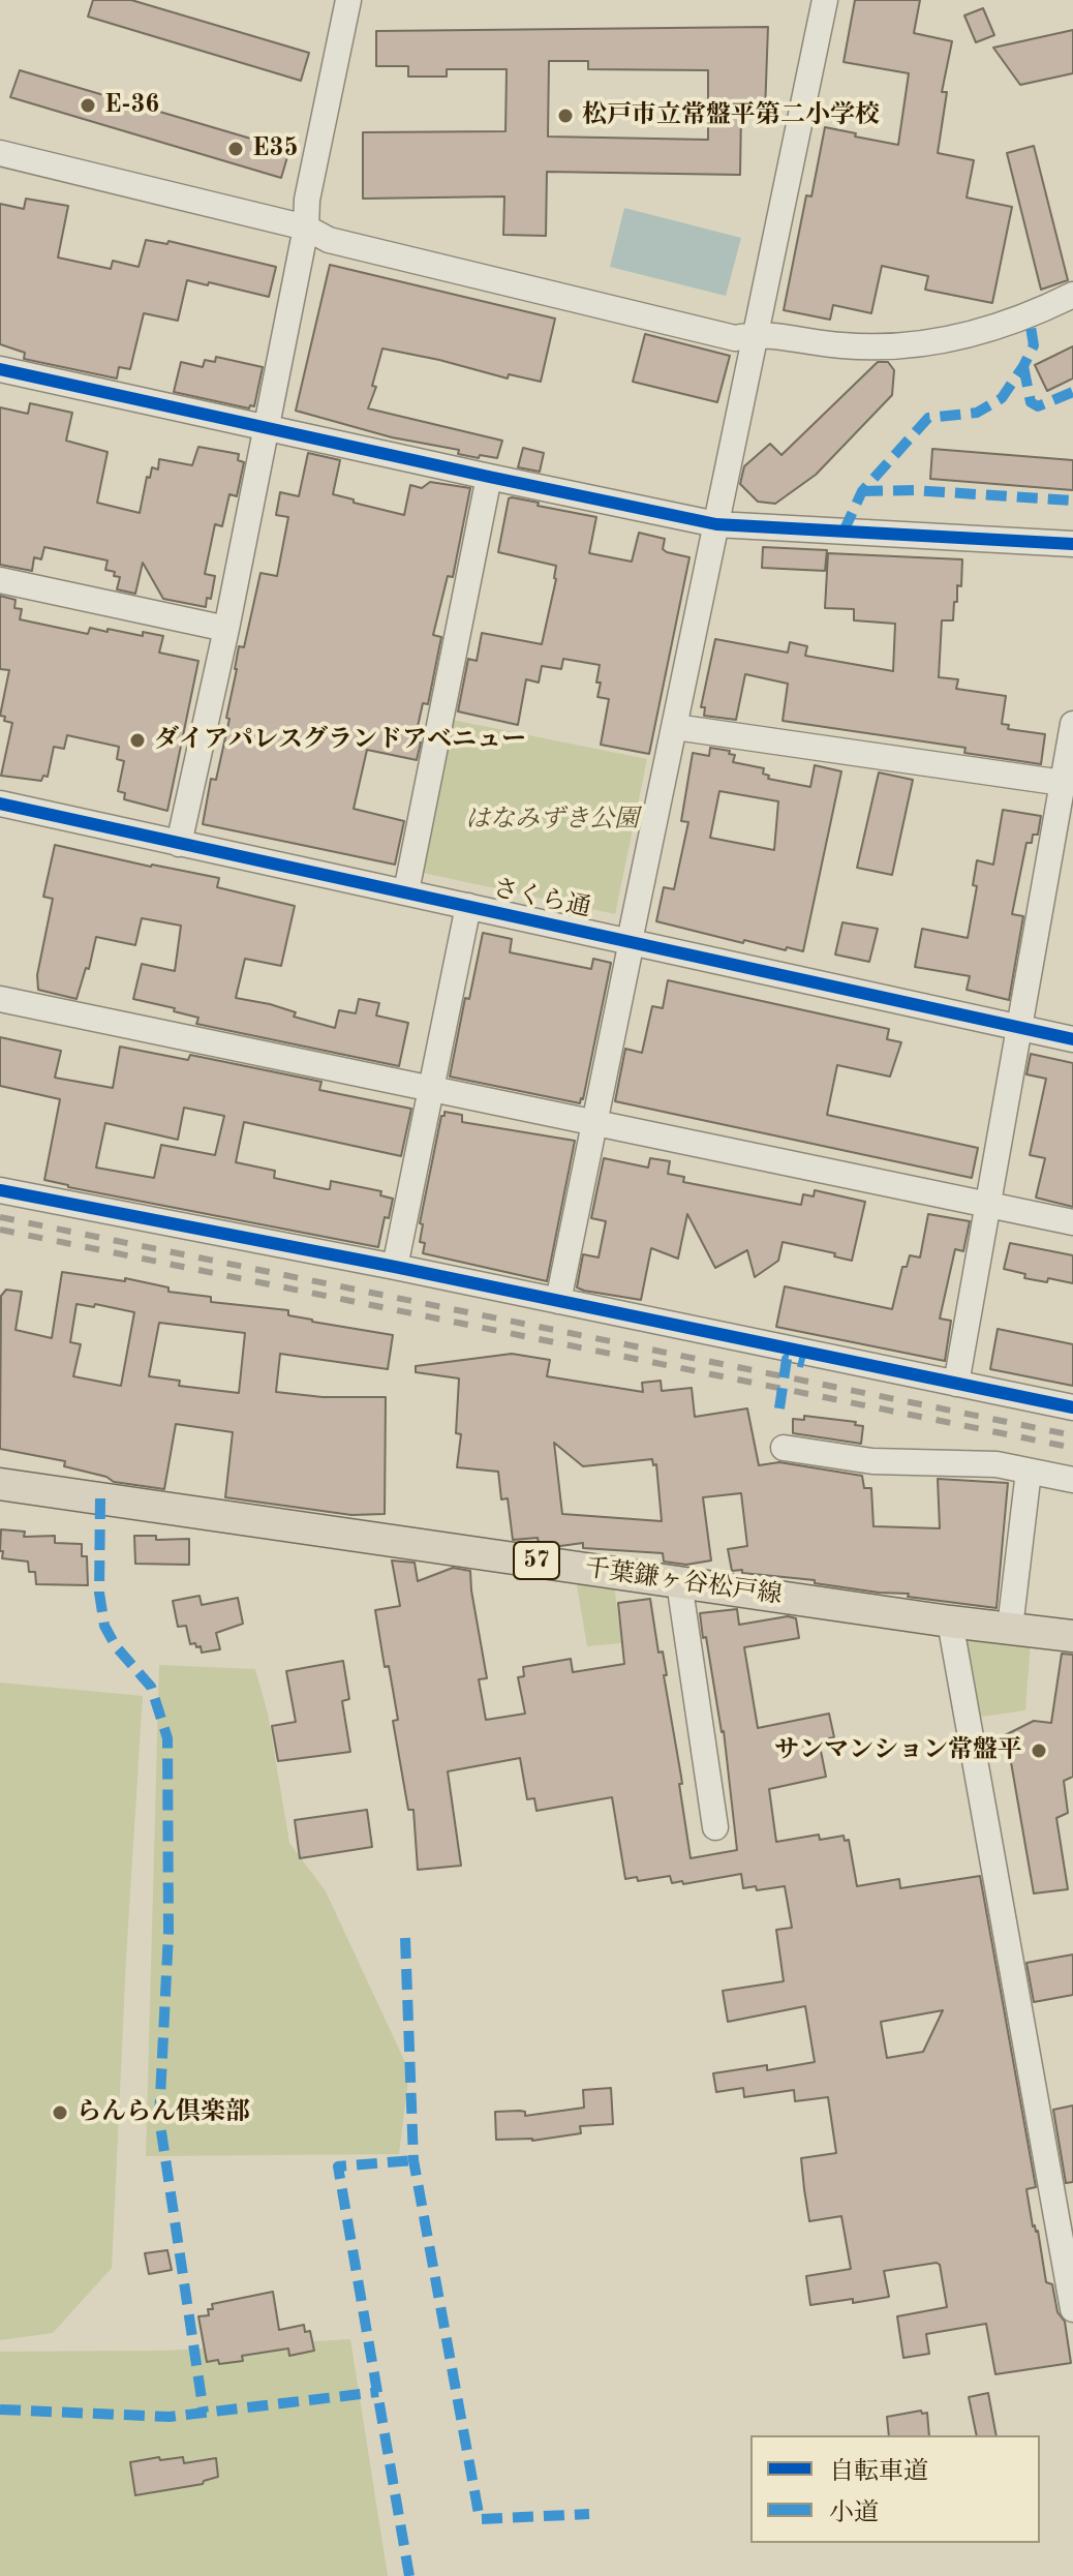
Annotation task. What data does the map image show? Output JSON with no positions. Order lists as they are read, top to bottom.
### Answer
{
  "streets": {
    "main road": ["57", "千葉鎌ヶ谷松戸線"],
    "street": ["さくら通"]
  },
  "parks": ["はなみずき公園"],
  "places": [
    "E-36",
    "松戸市立常盤平第二小学校",
    "E35",
    "ダイアパレスグランドアベニュー",
    "サンマンション常盤平",
    "らんらん倶楽部"
  ],
  "legend": ["自転車道", "小道"]
}
